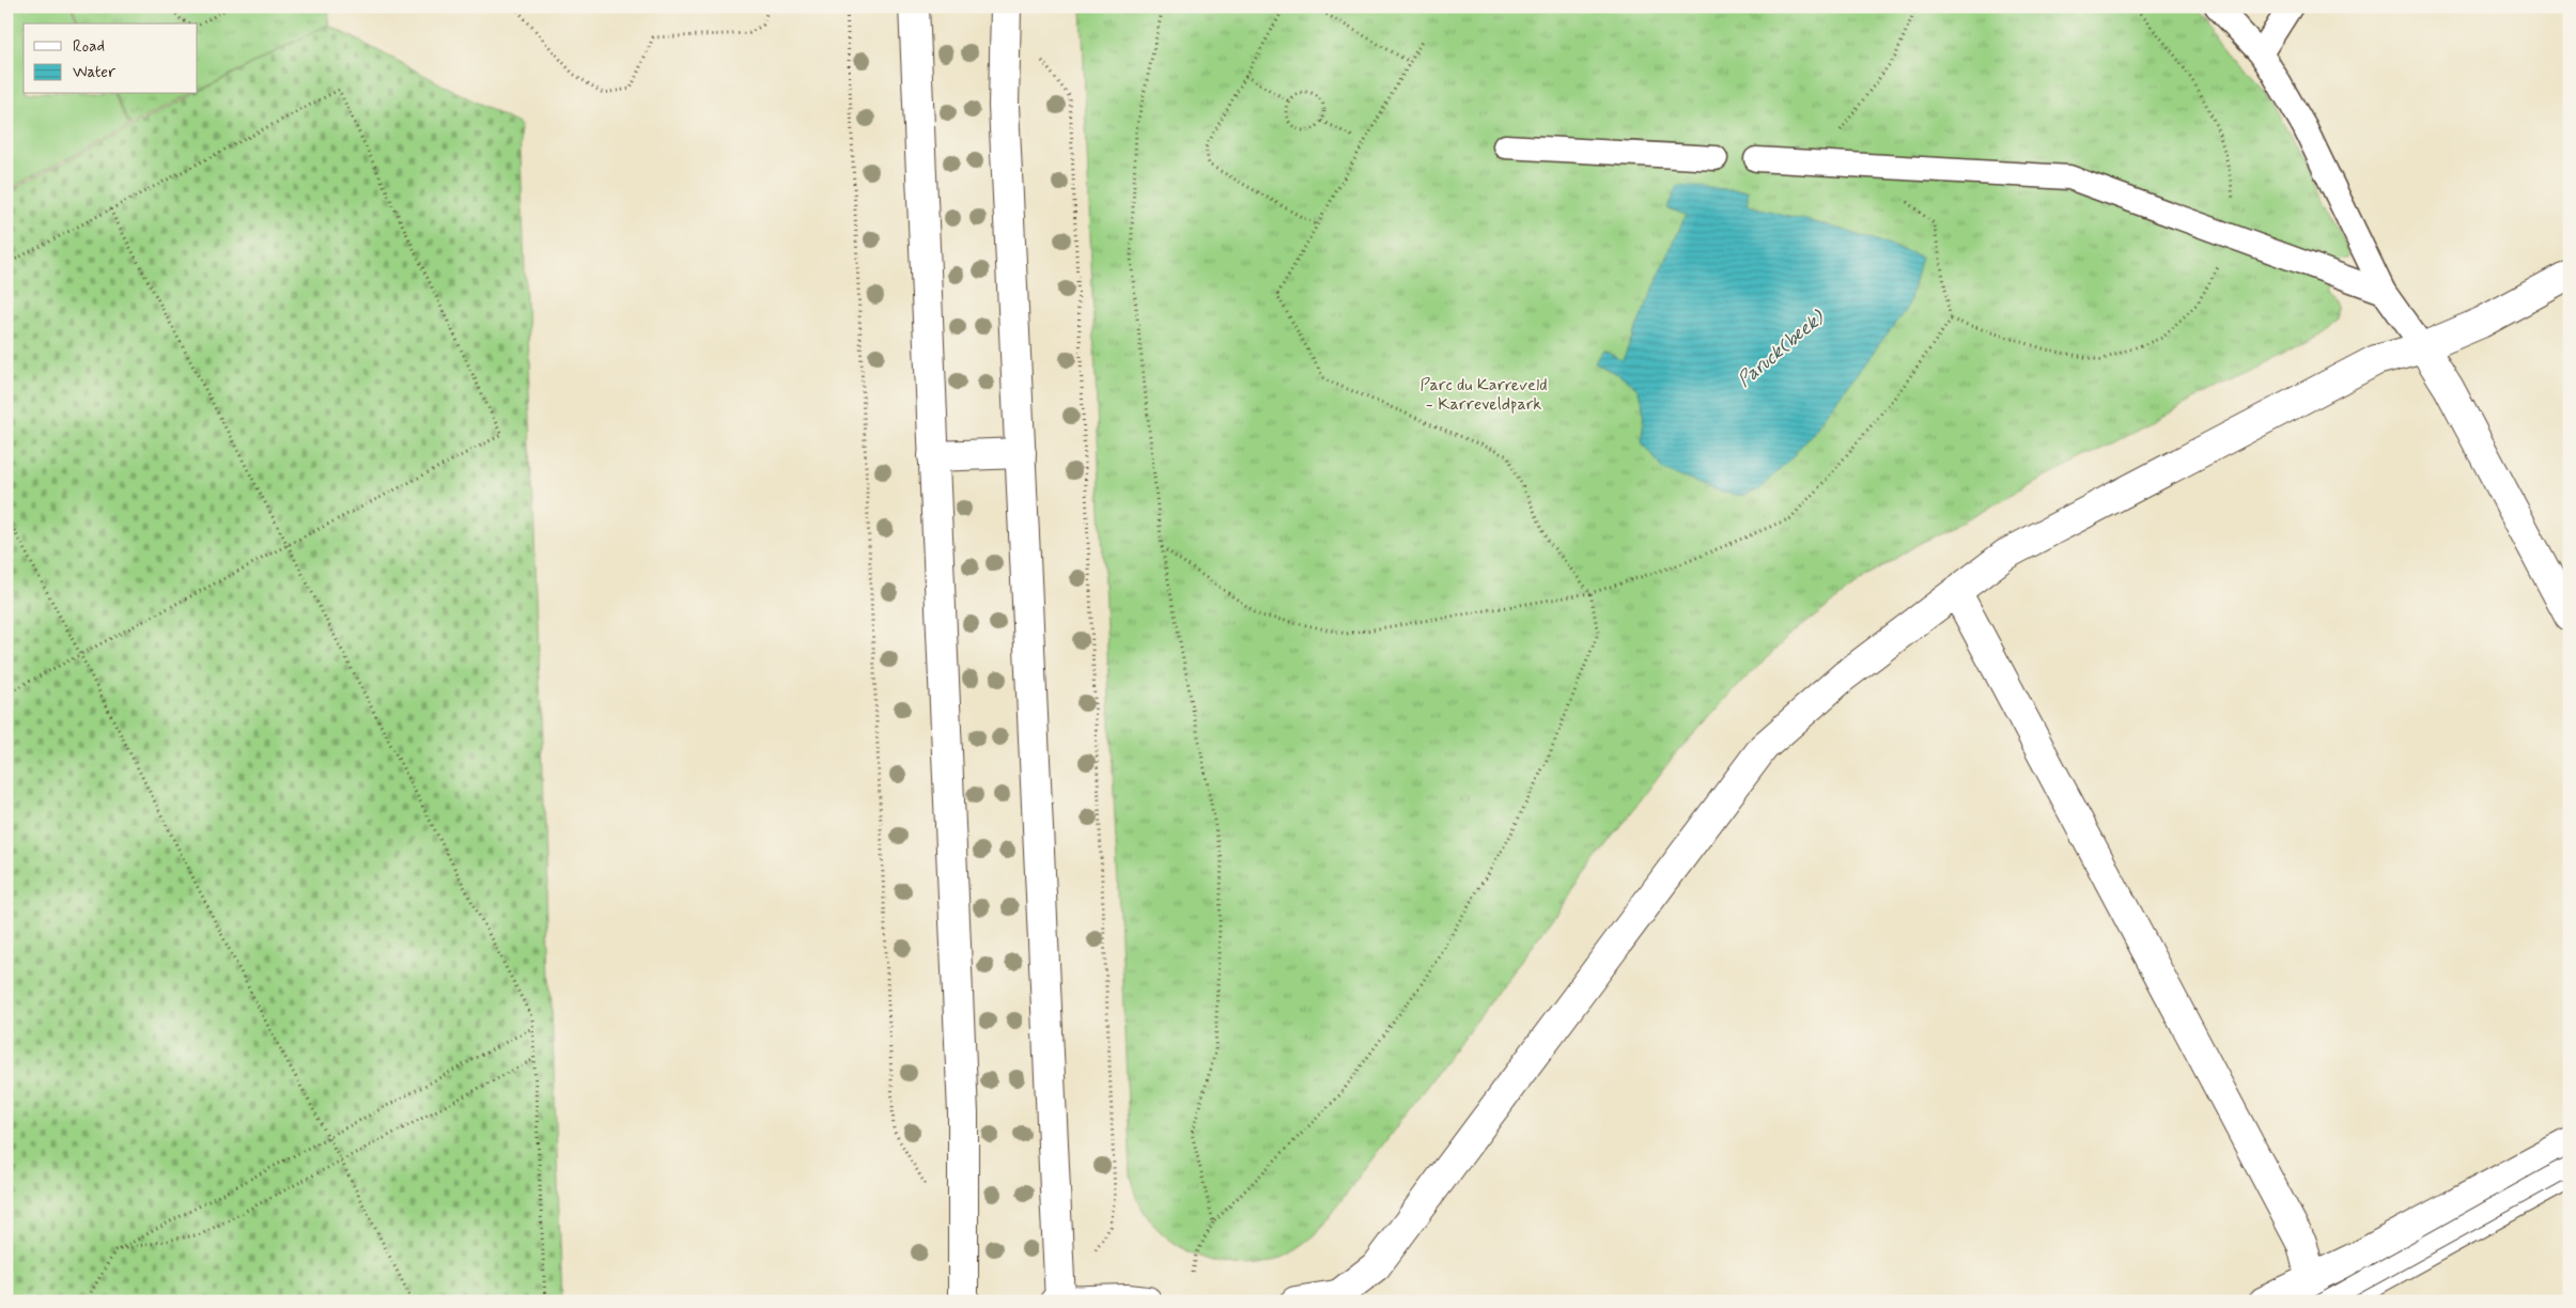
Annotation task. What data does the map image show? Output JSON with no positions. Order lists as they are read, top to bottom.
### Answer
{
  "water": ["Paruck(beek)"],
  "parks": ["Parc du Karreveld - Karreveldpark"],
  "legend": ["Road", "Water"]
}
